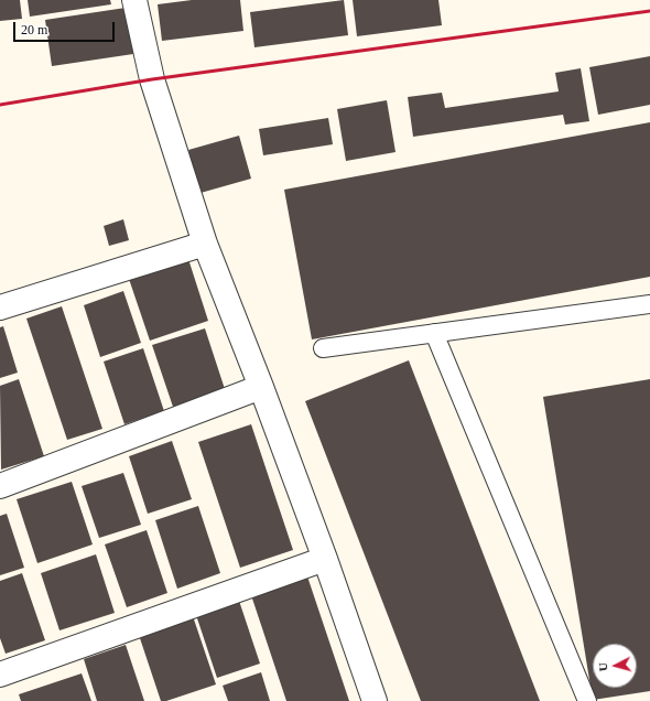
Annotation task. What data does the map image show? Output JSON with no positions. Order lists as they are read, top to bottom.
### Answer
{
  "scale_bar": "20 m",
  "north": "left"
}
